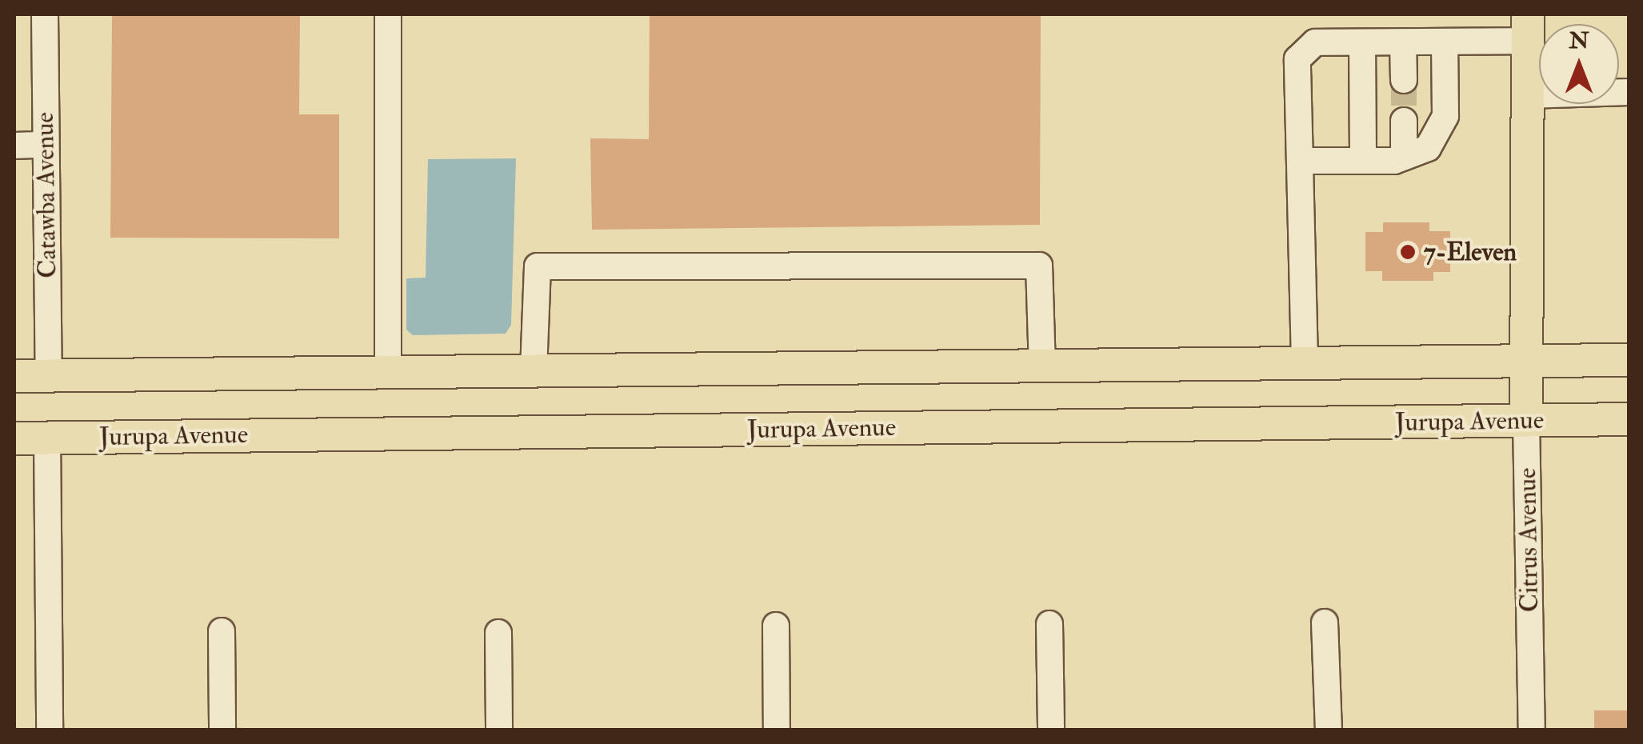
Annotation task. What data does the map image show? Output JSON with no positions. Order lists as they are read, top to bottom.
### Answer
{
  "streets": {
    "main road": ["Jurupa Avenue", "Citrus Avenue"],
    "street": ["Catawba Avenue"]
  },
  "crossings": [
    ["Jurupa Avenue", "Citrus Avenue"]
  ],
  "places": ["7-Eleven"],
  "north": "top"
}
